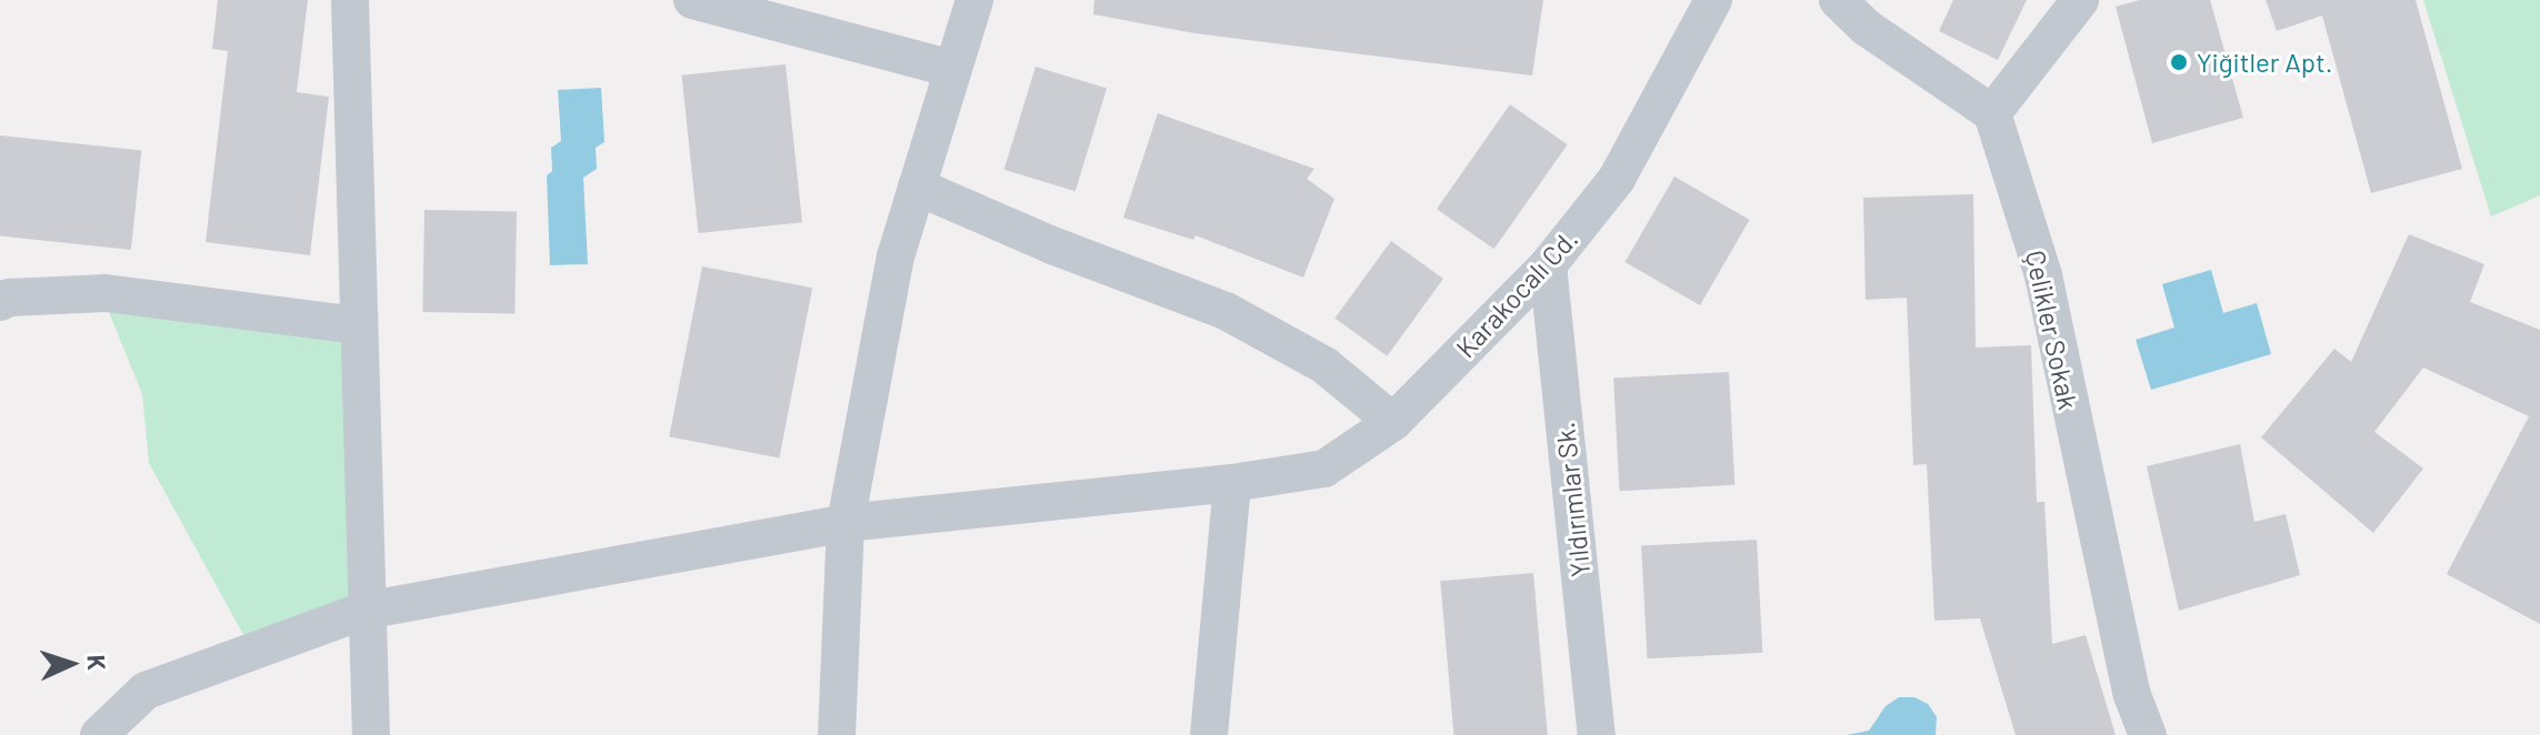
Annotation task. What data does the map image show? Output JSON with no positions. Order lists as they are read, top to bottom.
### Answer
{
  "streets": {
    "street": ["Karakocalı Cd.", "Çelikler Sokak", "Yıldırımlar Sk."]
  },
  "crossings": [
    ["Karakocalı Cd.", "Yıldırımlar Sk."]
  ],
  "places": ["Yiğitler Apt."],
  "north": "right"
}
